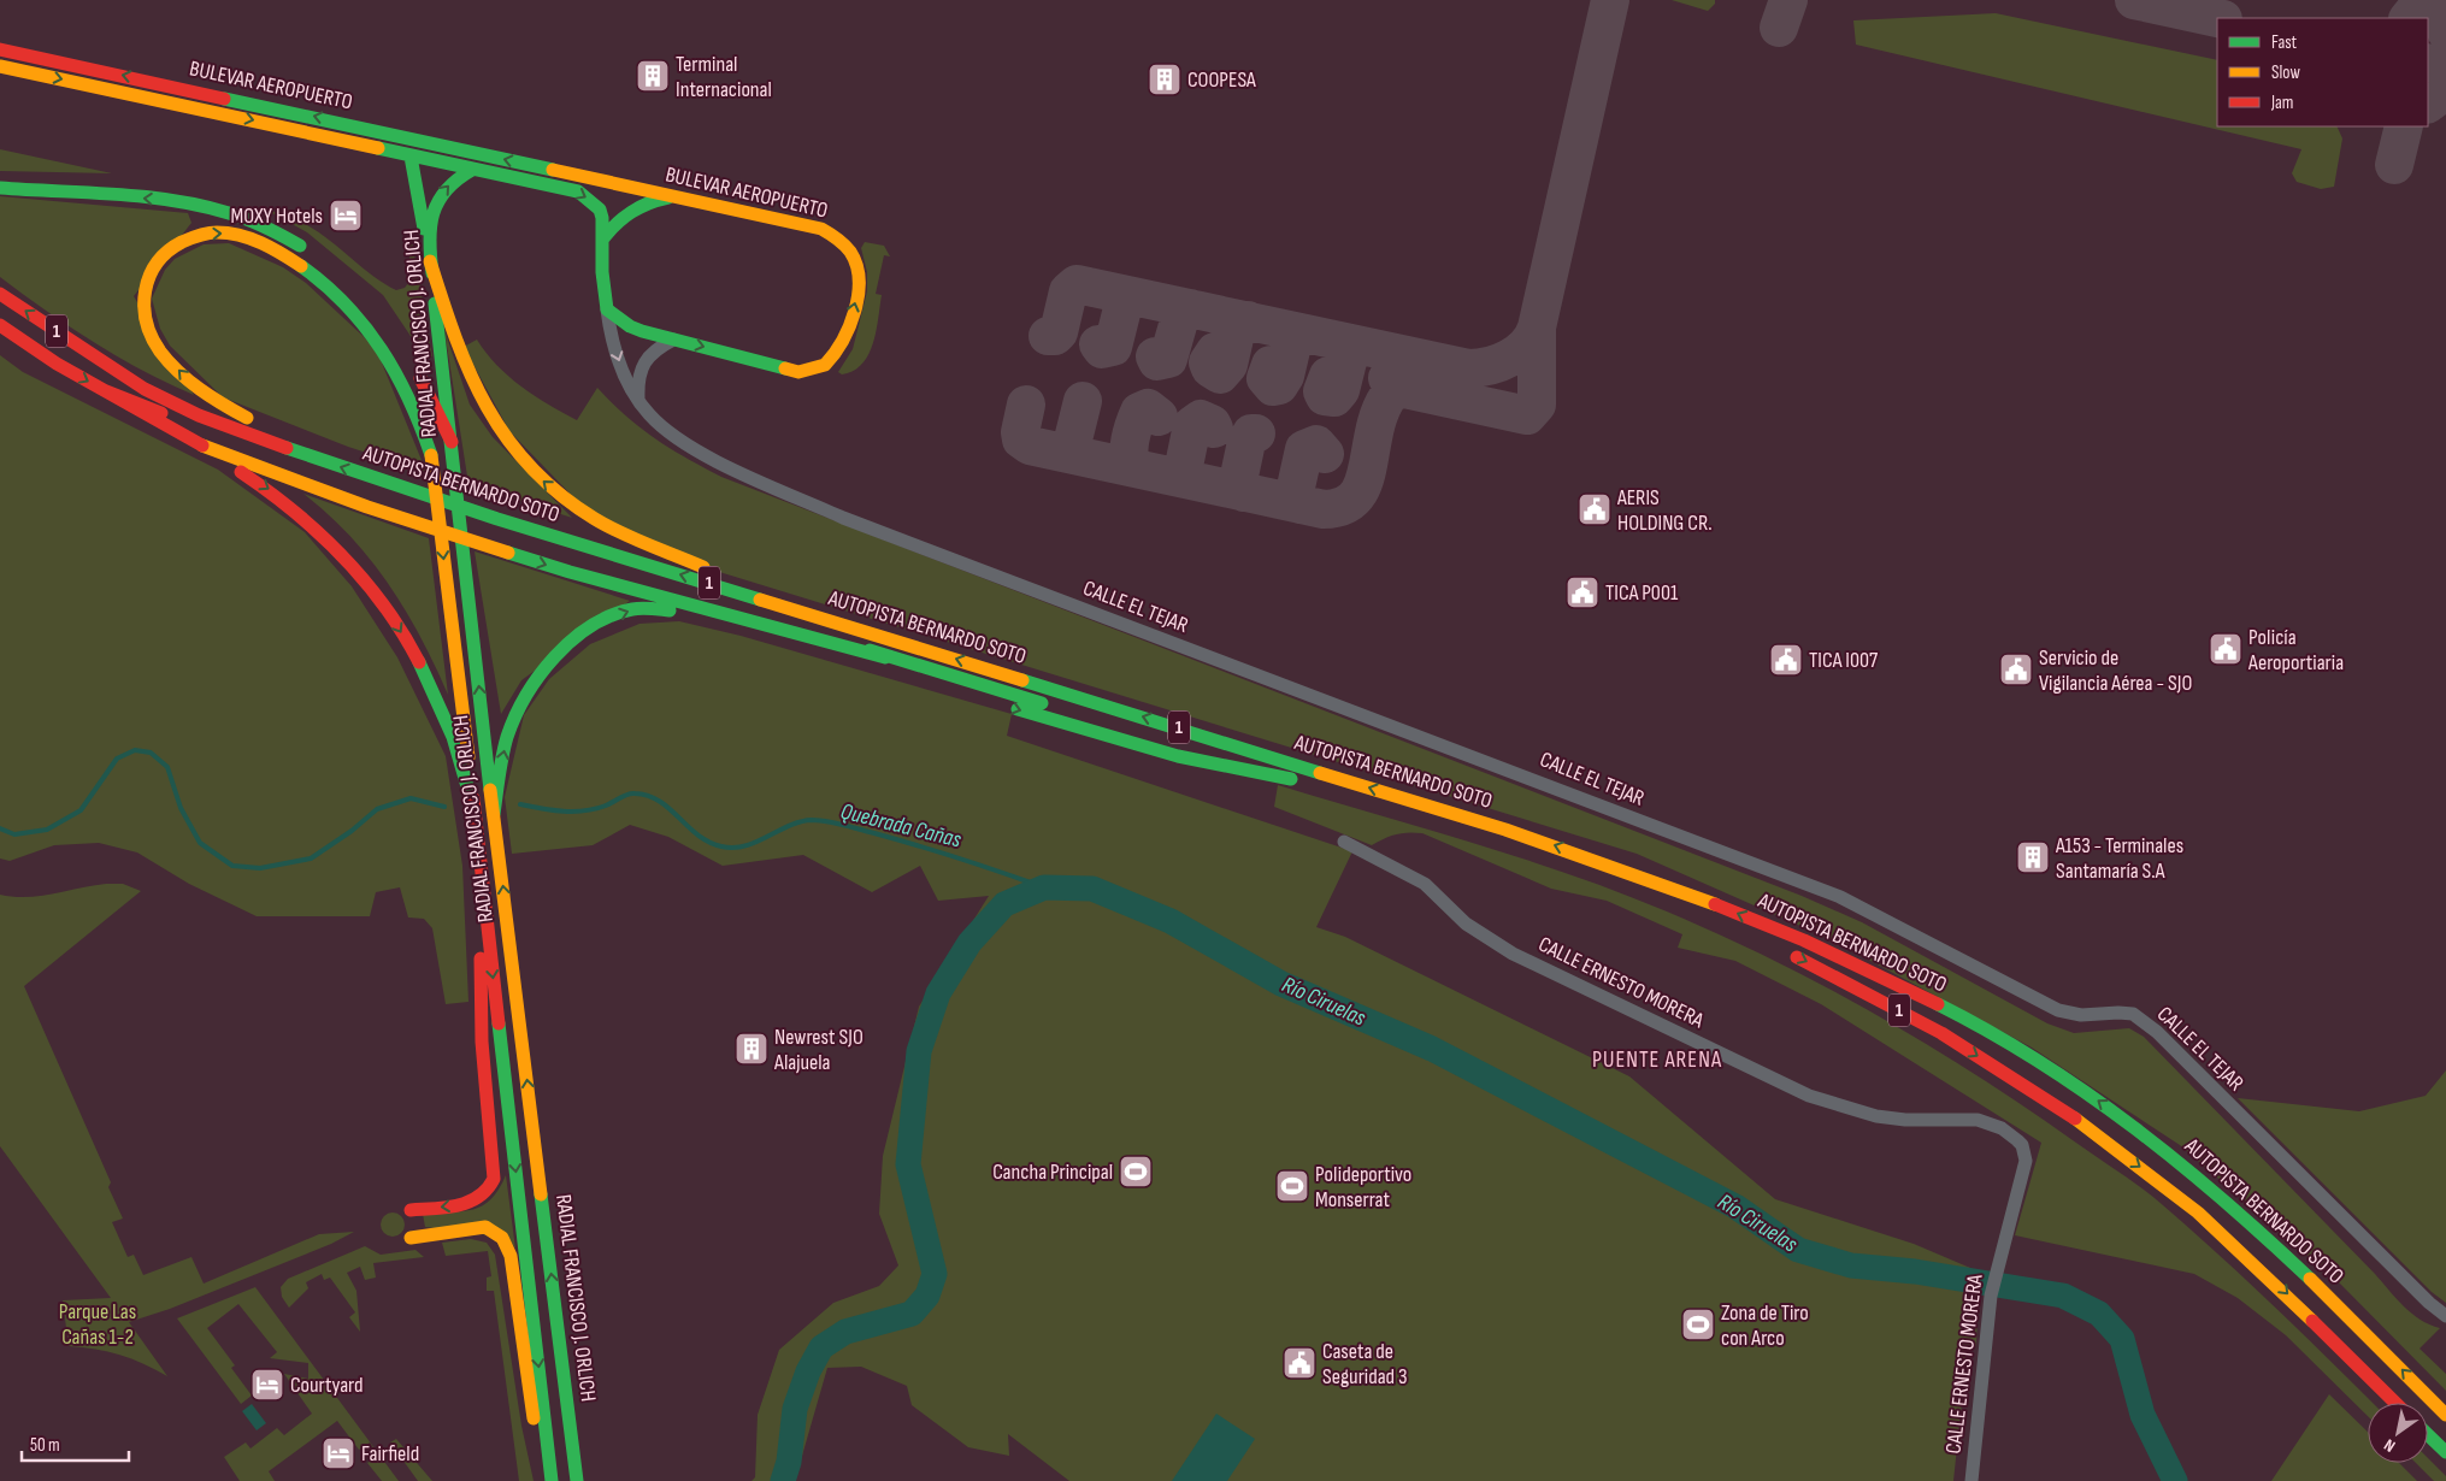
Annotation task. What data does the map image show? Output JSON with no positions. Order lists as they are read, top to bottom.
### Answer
{
  "streets": {
    "main road": [
      "BULEVAR AEROPUERTO",
      "1",
      "RADIAL FRANCISCO J. ORLICH",
      "AUTOPISTA BERNARDO SOTO"
    ],
    "street": ["CALLE EL TEJAR", "CALLE ERNESTO MORERA"]
  },
  "crossings": [
    ["BULEVAR AEROPUERTO", "RADIAL FRANCISCO J. ORLICH"],
    ["BULEVAR AEROPUERTO", "CALLE EL TEJAR"],
    ["1", "RADIAL FRANCISCO J. ORLICH"],
    ["1", "AUTOPISTA BERNARDO SOTO"],
    ["RADIAL FRANCISCO J. ORLICH", "AUTOPISTA BERNARDO SOTO"]
  ],
  "districts": ["PUENTE ARENA"],
  "water": ["Quebrada Cañas", "Río Ciruelas"],
  "parks": ["Parque Las Cañas 1-2"],
  "places": {
    "building": [
      "Terminal Internacional",
      "COOPESA",
      "A153 - Terminales Santamaría S.A",
      "Newrest SJO Alajuela"
    ],
    "hotel": ["MOXY Hotels", "Courtyard", "Fairfield"],
    "public building": [
      "AERIS HOLDING CR.",
      "TICA P001",
      "Policía Aeroportiaria",
      "TICA I007",
      "Servicio de Vigilancia Aérea - SJO",
      "Caseta de Seguridad 3"
    ],
    "sports": ["Cancha Principal", "Polideportivo Monserrat", "Zona de Tiro con Arco"]
  },
  "legend": ["Fast", "Slow", "Jam"],
  "scale_bar": "50 m",
  "north": "bottom left"
}
